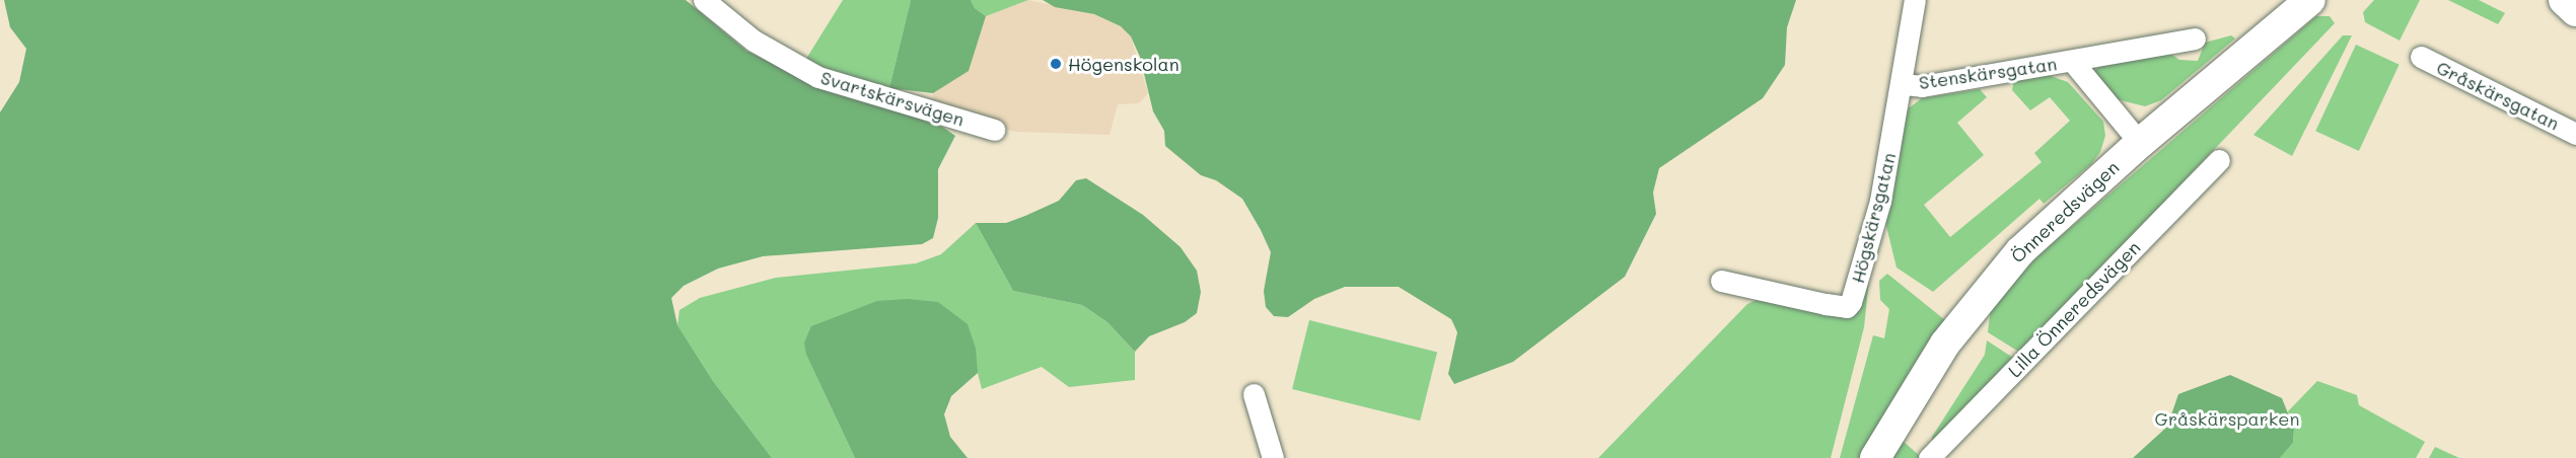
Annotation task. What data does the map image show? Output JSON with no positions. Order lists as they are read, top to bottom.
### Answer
{
  "streets": {
    "street": [
      "Stenskärsgatan",
      "Gråskärsgatan",
      "Svartskärsvägen",
      "Önneredsvägen",
      "Högskärsgatan",
      "Lilla Önneredsvägen"
    ]
  },
  "crossings": [
    ["Stenskärsgatan", "Önneredsvägen"],
    ["Stenskärsgatan", "Högskärsgatan"]
  ],
  "parks": ["Gråskärsparken"],
  "places": ["Högenskolan"]
}
